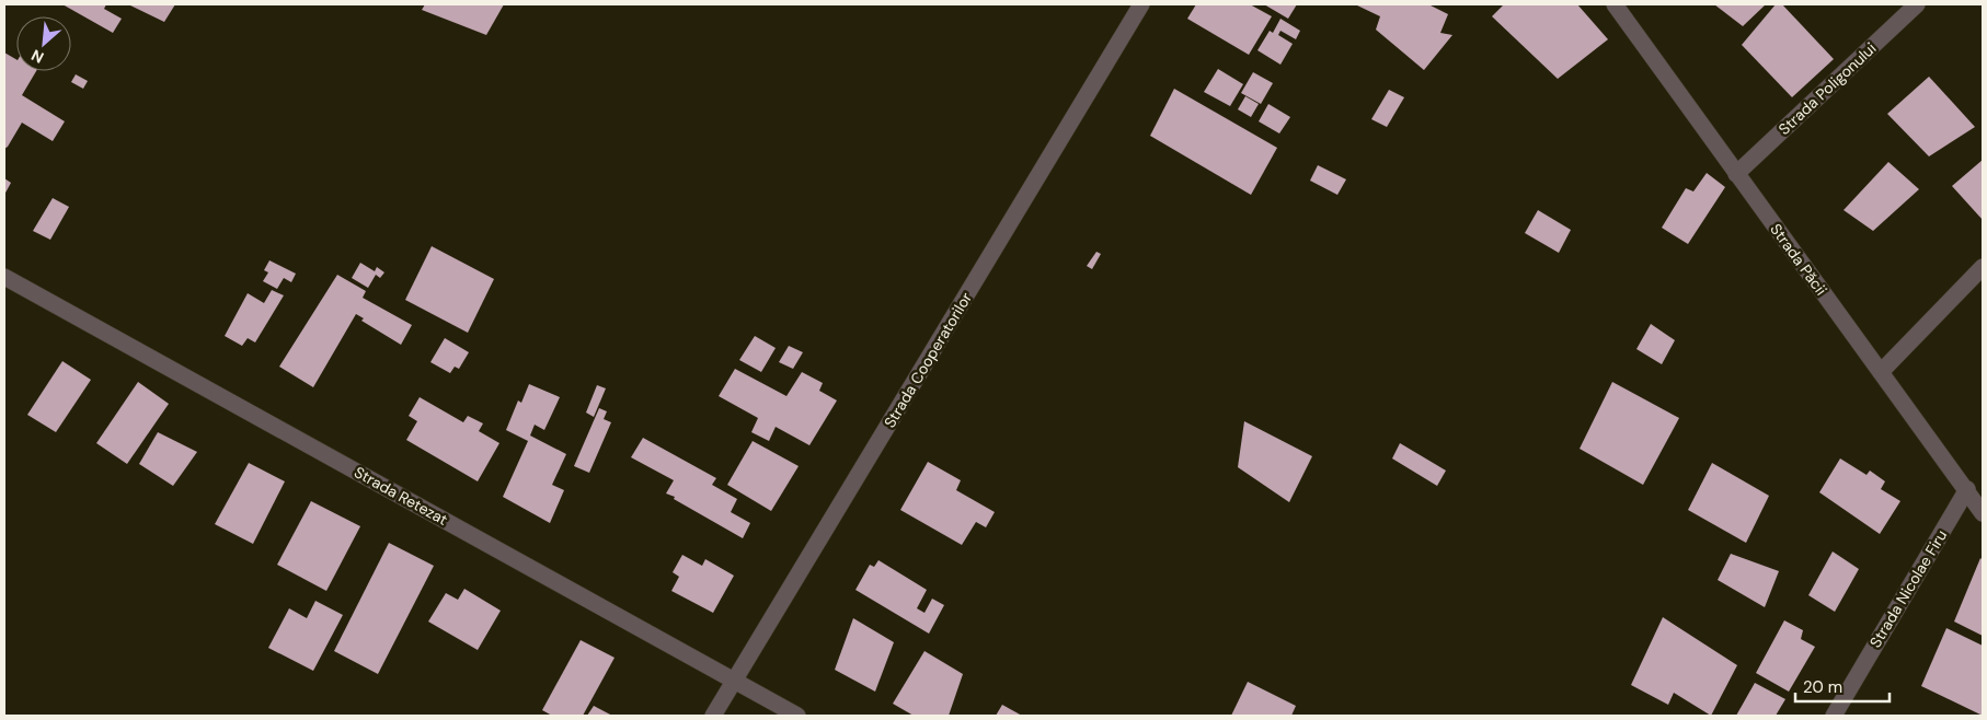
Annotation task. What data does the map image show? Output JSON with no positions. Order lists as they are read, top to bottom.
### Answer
{
  "streets": {
    "street": [
      "Strada Poligonului",
      "Strada Păcii",
      "Strada Cooperatorilor",
      "Strada Retezat",
      "Strada Nicolae Firu"
    ]
  },
  "crossings": [
    ["Strada Poligonului", "Strada Păcii"],
    ["Strada Păcii", "Strada Nicolae Firu"],
    ["Strada Cooperatorilor", "Strada Retezat"]
  ],
  "scale_bar": "20 m",
  "north": "bottom left"
}
